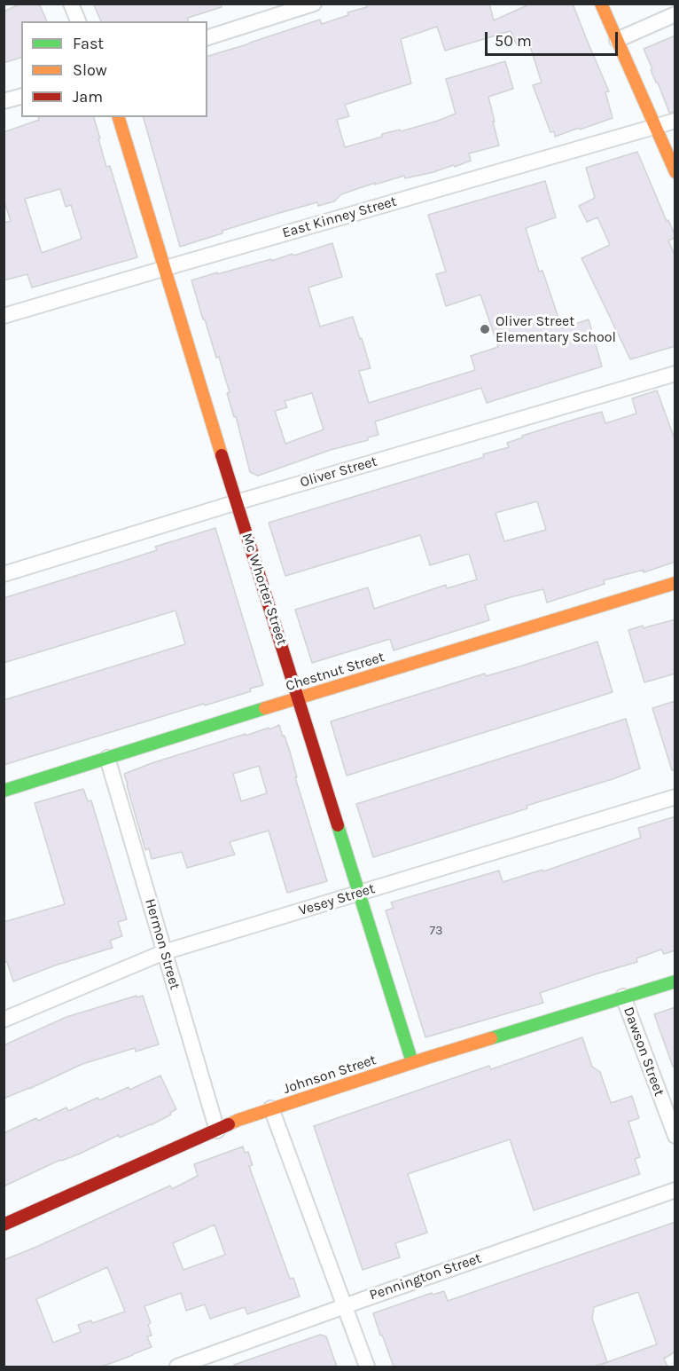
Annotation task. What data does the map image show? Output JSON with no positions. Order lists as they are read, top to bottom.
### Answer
{
  "streets": {
    "street": [
      "East Kinney Street",
      "Oliver Street",
      "Mc Whorter Street",
      "Chestnut Street",
      "Vesey Street",
      "Hermon Street",
      "Dawson Street",
      "Johnson Street",
      "Pennington Street"
    ]
  },
  "crossings": [
    ["East Kinney Street", "Mc Whorter Street"],
    ["Oliver Street", "Mc Whorter Street"],
    ["Mc Whorter Street", "Chestnut Street"],
    ["Mc Whorter Street", "Vesey Street"],
    ["Mc Whorter Street", "Johnson Street"],
    ["Chestnut Street", "Hermon Street"],
    ["Vesey Street", "Hermon Street"],
    ["Hermon Street", "Johnson Street"],
    ["Dawson Street", "Johnson Street"]
  ],
  "places": ["Oliver Street Elementary School"],
  "house_numbers": ["73"],
  "legend": ["Fast", "Slow", "Jam"],
  "scale_bar": "50 m"
}
